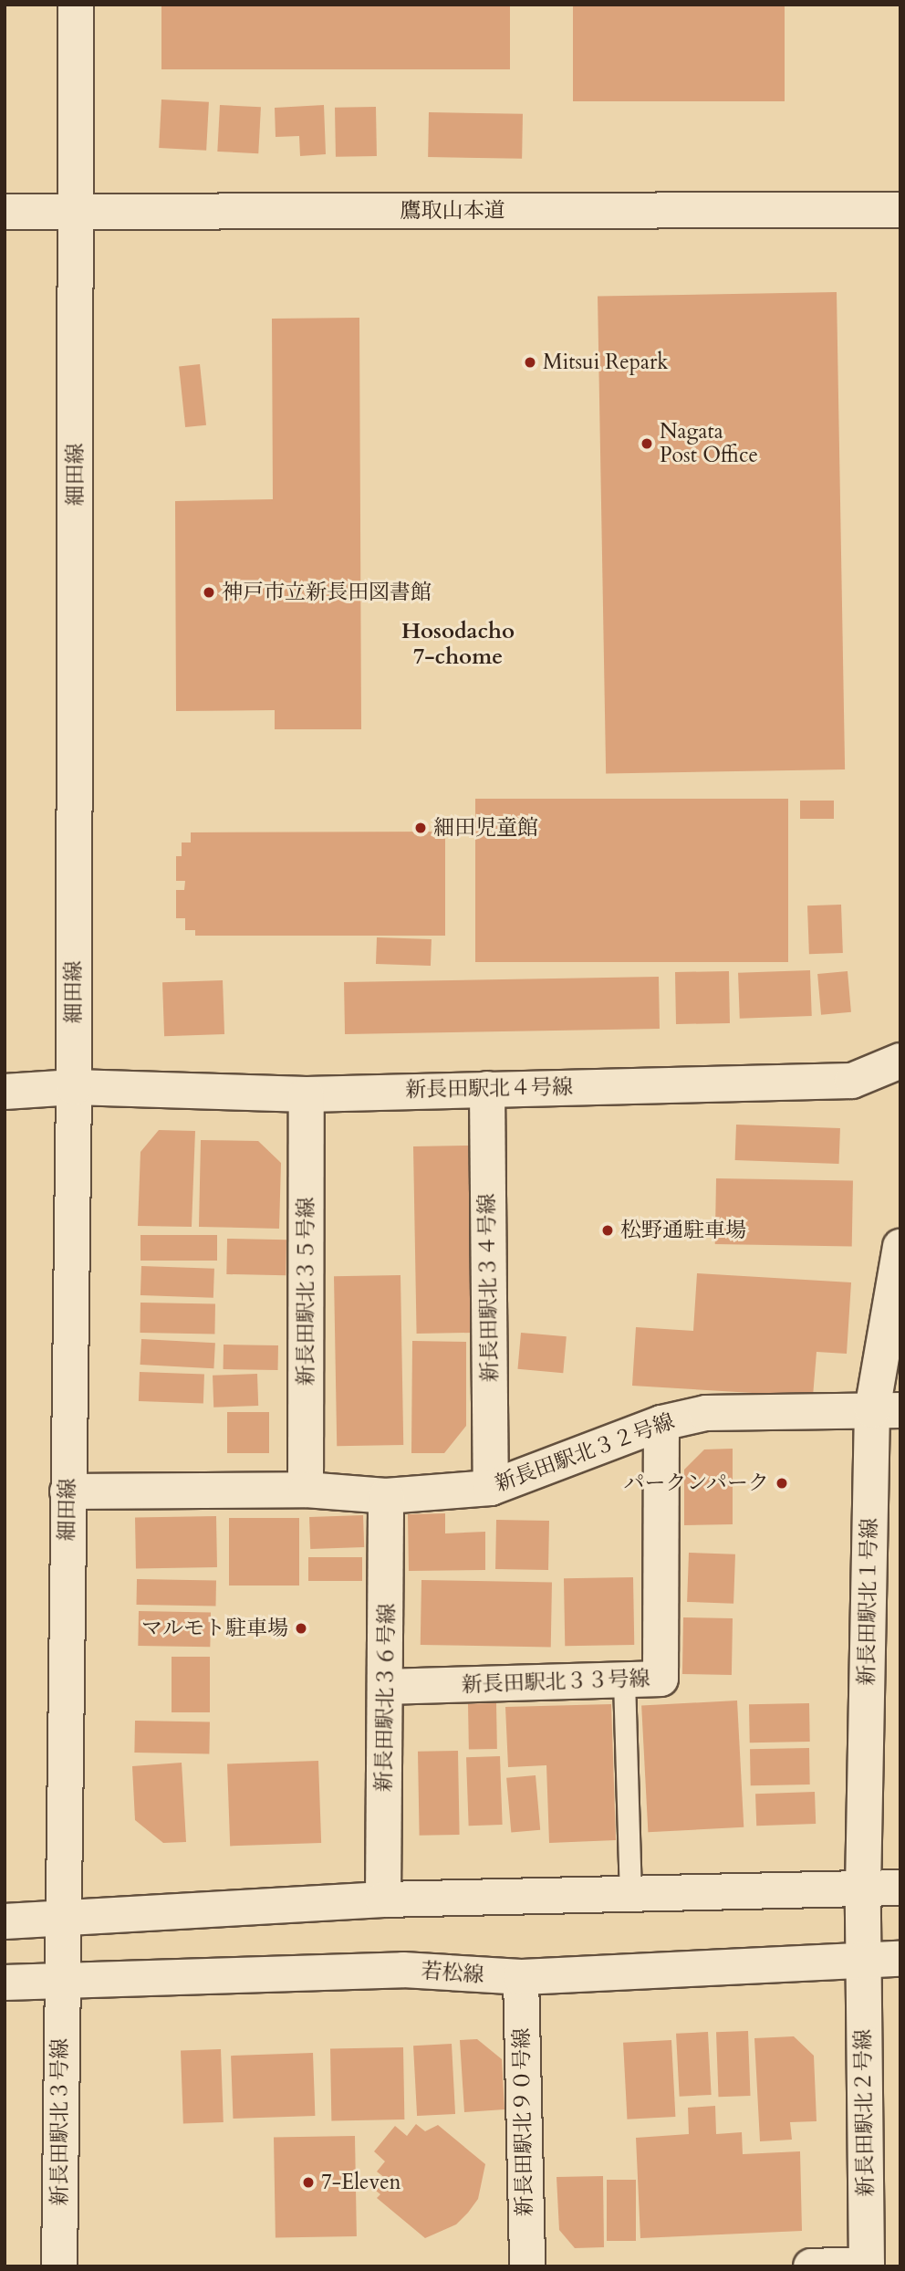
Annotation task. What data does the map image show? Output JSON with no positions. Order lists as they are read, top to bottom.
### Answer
{
  "streets": {
    "street": [
      "鷹取山本道",
      "細田線",
      "新長田駅北４号線",
      "新長田駅北３４号線",
      "新長田駅北３５号線",
      "新長田駅北３２号線",
      "新長田駅北１号線",
      "新長田駅北３３号線",
      "新長田駅北３６号線",
      "若松線",
      "新長田駅北２号線",
      "新長田駅北３号線",
      "新長田駅北９０号線"
    ]
  },
  "crossings": [
    ["鷹取山本道", "細田線"],
    ["細田線", "新長田駅北４号線"],
    ["細田線", "新長田駅北３２号線"],
    ["細田線", "若松線"],
    ["細田線", "新長田駅北３号線"],
    ["新長田駅北４号線", "新長田駅北３４号線"],
    ["新長田駅北４号線", "新長田駅北３５号線"],
    ["新長田駅北３４号線", "新長田駅北３２号線"],
    ["新長田駅北３５号線", "新長田駅北３２号線"],
    ["新長田駅北３２号線", "新長田駅北１号線"],
    ["新長田駅北３２号線", "新長田駅北３３号線"],
    ["新長田駅北３２号線", "新長田駅北３６号線"],
    ["新長田駅北１号線", "若松線"],
    ["新長田駅北１号線", "新長田駅北２号線"],
    ["新長田駅北３３号線", "新長田駅北３６号線"],
    ["若松線", "新長田駅北２号線"],
    ["若松線", "新長田駅北３号線"],
    ["若松線", "新長田駅北９０号線"]
  ],
  "districts": ["Hosodacho 7-chome"],
  "places": [
    "Mitsui Repark",
    "Nagata Post Office",
    "神戸市立新長田図書館",
    "細田児童館",
    "松野通駐車場",
    "パークンパーク",
    "マルモト駐車場",
    "7-Eleven"
  ]
}
